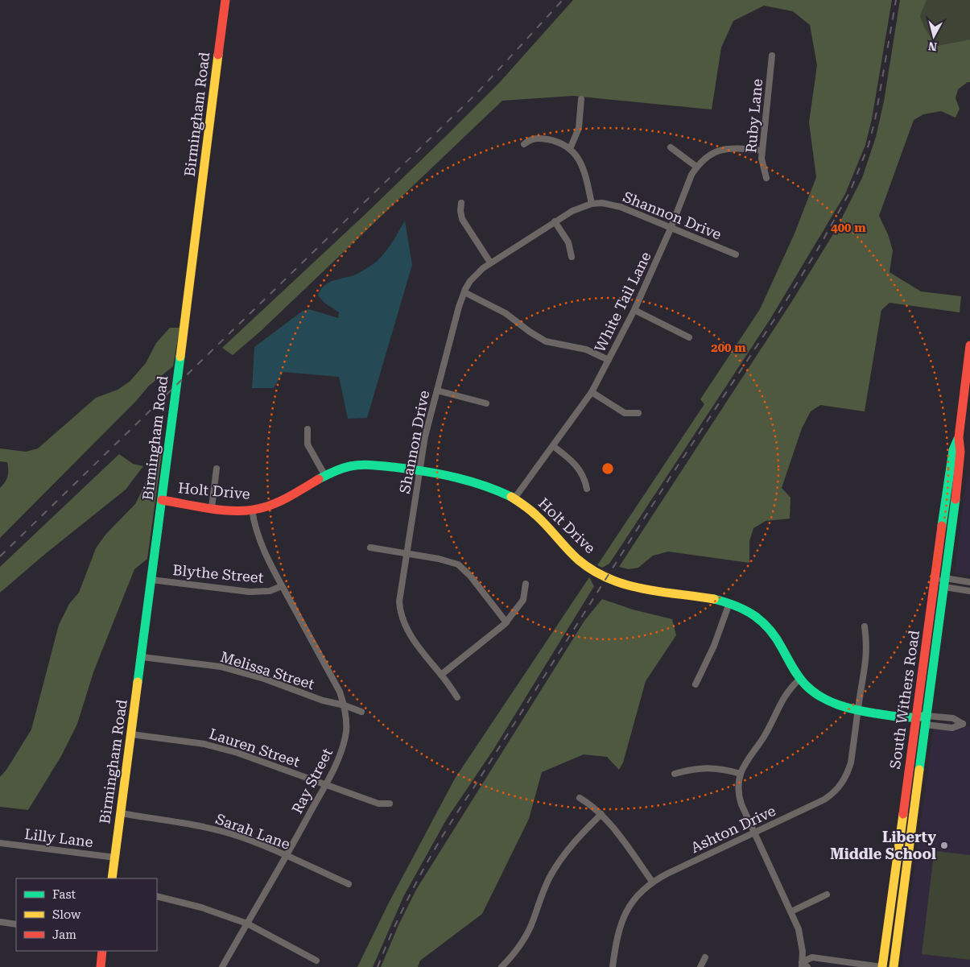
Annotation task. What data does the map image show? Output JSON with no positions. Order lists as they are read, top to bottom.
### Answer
{
  "streets": {
    "street": [
      "Birmingham Road",
      "Ruby Lane",
      "Shannon Drive",
      "White Tail Lane",
      "Holt Drive",
      "Blythe Street",
      "Melissa Street",
      "South Withers Road",
      "Lauren Street",
      "Ray Street",
      "Ashton Drive",
      "Sarah Lane",
      "Lilly Lane"
    ]
  },
  "crossings": [
    ["Birmingham Road", "Holt Drive"],
    ["Birmingham Road", "Blythe Street"],
    ["Birmingham Road", "Melissa Street"],
    ["Birmingham Road", "Lauren Street"],
    ["Birmingham Road", "Sarah Lane"],
    ["Birmingham Road", "Lilly Lane"],
    ["Ruby Lane", "White Tail Lane"],
    ["Shannon Drive", "White Tail Lane"],
    ["Shannon Drive", "Holt Drive"],
    ["White Tail Lane", "Holt Drive"],
    ["Holt Drive", "South Withers Road"],
    ["Holt Drive", "Ray Street"],
    ["Holt Drive", "Ashton Drive"],
    ["Blythe Street", "Ray Street"],
    ["Melissa Street", "Ray Street"],
    ["Lauren Street", "Ray Street"],
    ["Ray Street", "Sarah Lane"]
  ],
  "places": ["Liberty Middle School"],
  "legend": ["Fast", "Slow", "Jam"],
  "north": "bottom",
  "rings": ["400 m", "200 m"]
}
